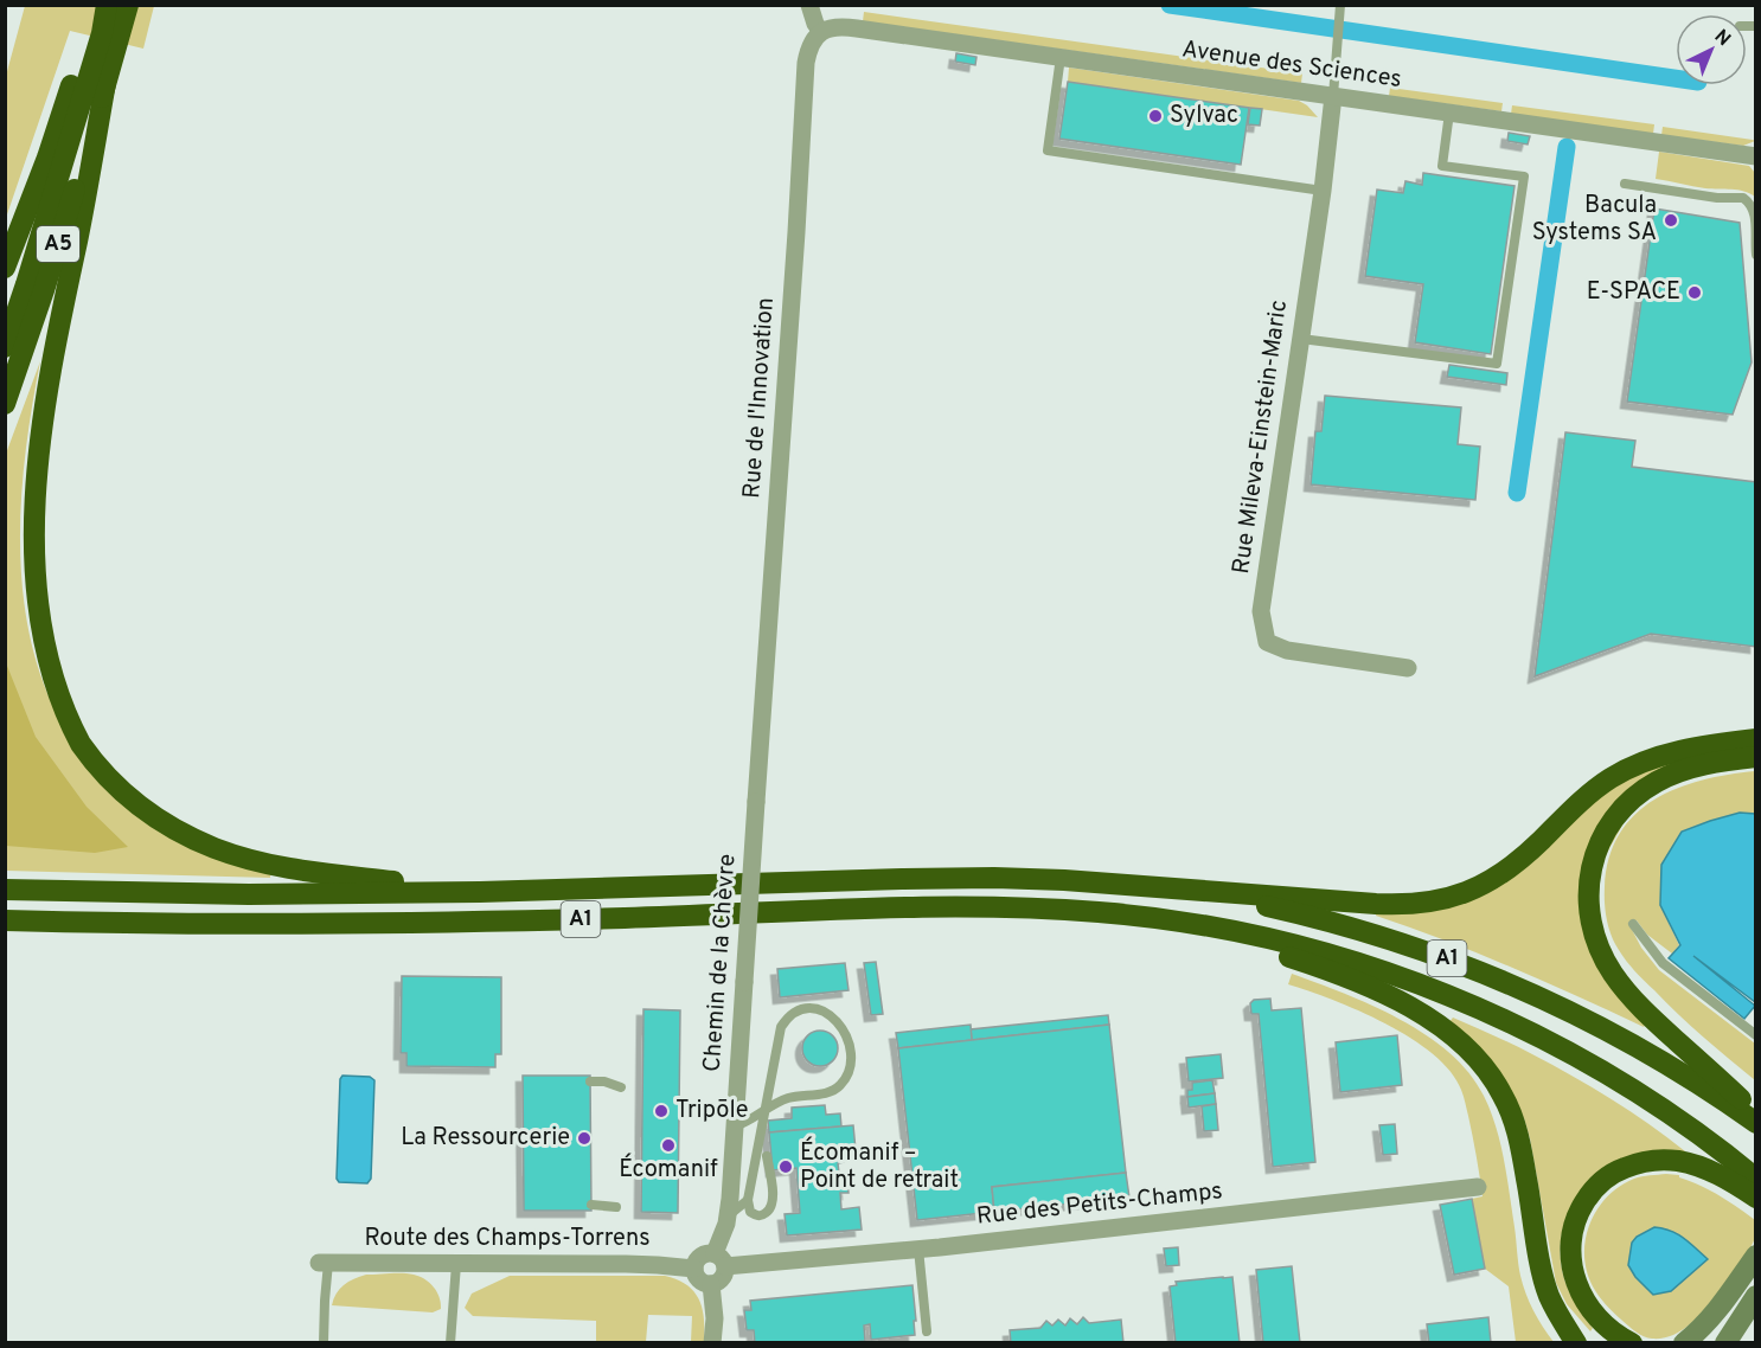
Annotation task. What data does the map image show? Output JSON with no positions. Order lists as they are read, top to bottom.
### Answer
{
  "streets": {
    "highway": ["A5", "A1"],
    "street": [
      "Avenue des Sciences",
      "Rue de l'Innovation",
      "Rue Mileva-Einstein-Maric",
      "Chemin de la Chèvre",
      "Rue des Petits-Champs",
      "Route des Champs-Torrens"
    ]
  },
  "crossings": [
    ["Avenue des Sciences", "Rue de l'Innovation"],
    ["Avenue des Sciences", "Rue Mileva-Einstein-Maric"],
    ["Rue de l'Innovation", "Chemin de la Chèvre"],
    ["Chemin de la Chèvre", "Rue des Petits-Champs"],
    ["Chemin de la Chèvre", "Route des Champs-Torrens"],
    ["Rue des Petits-Champs", "Route des Champs-Torrens"]
  ],
  "places": [
    "Sylvac",
    "Bacula Systems SA",
    "E-SPACE",
    "Tripōle",
    "La Ressourcerie",
    "Écomanif",
    "Écomanif – Point de retrait"
  ],
  "north": "top right"
}
